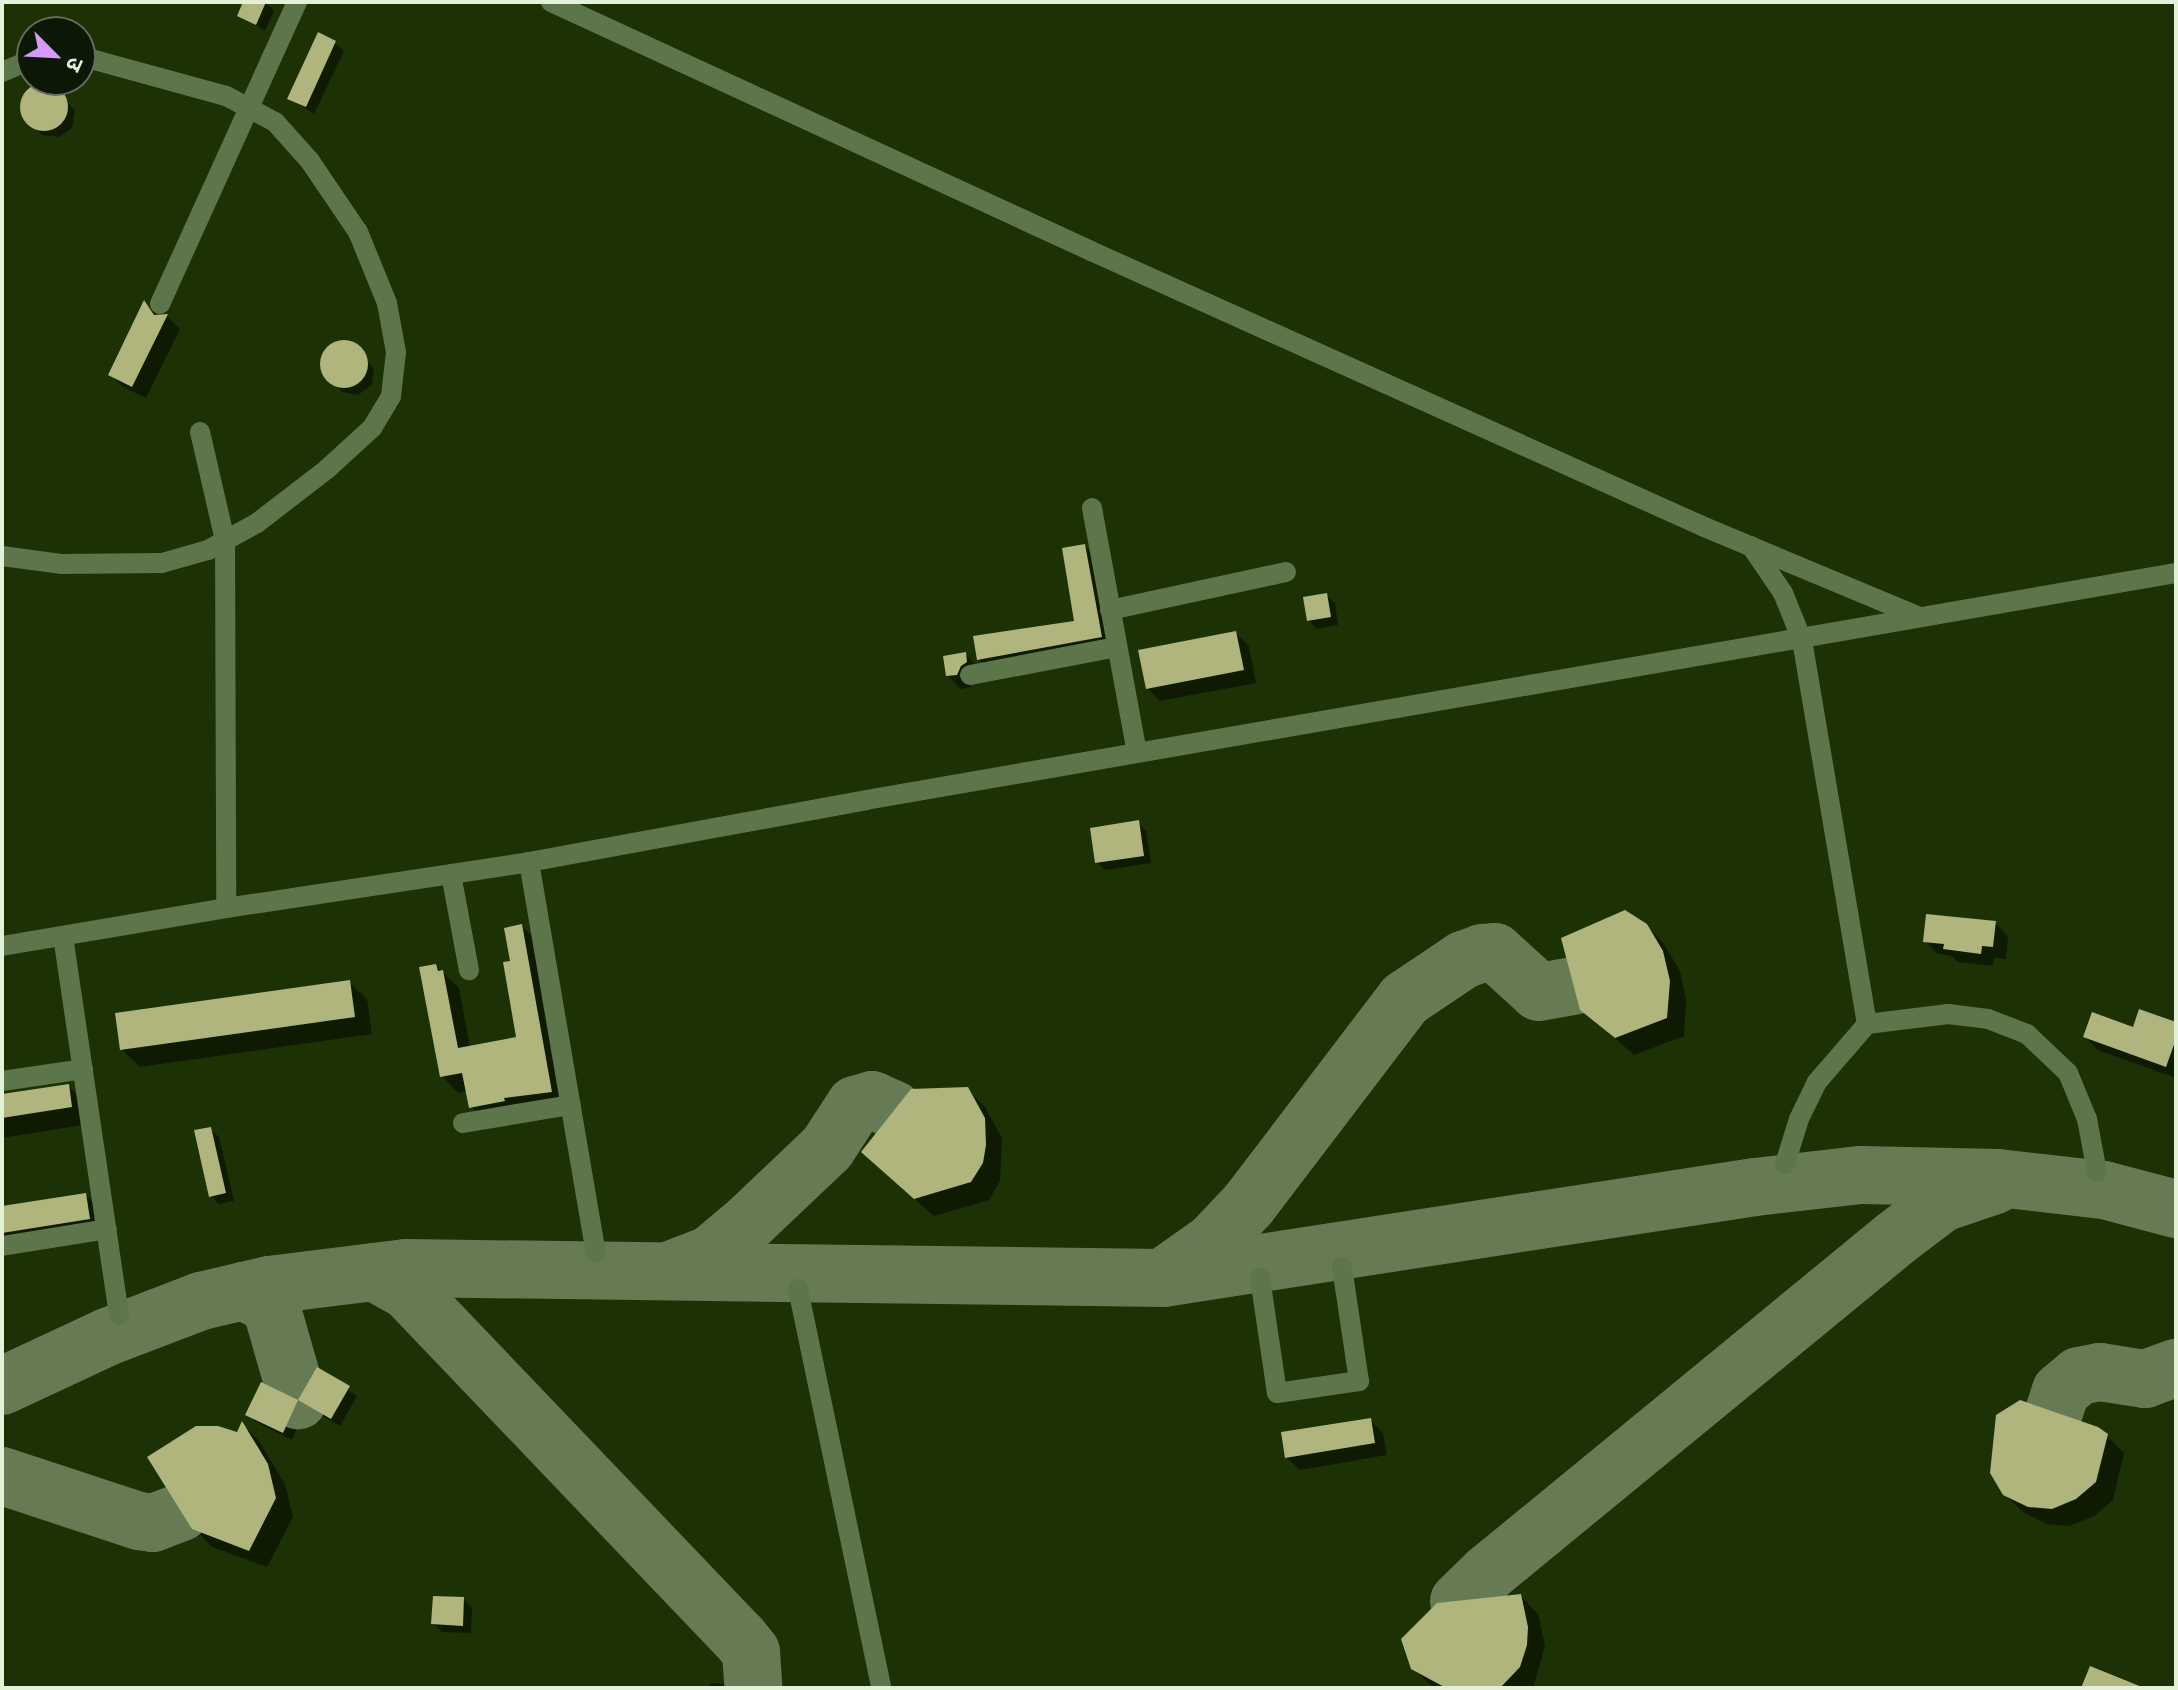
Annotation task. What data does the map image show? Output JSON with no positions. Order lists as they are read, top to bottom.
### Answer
{
  "north": "bottom right"
}
